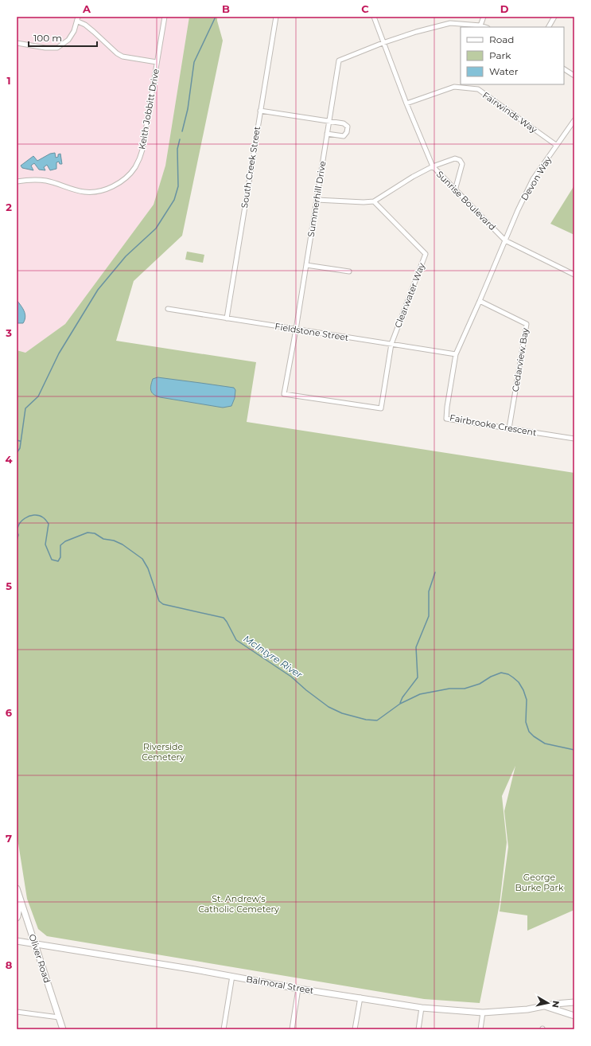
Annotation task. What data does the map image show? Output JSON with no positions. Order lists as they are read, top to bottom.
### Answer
{
  "streets": {
    "main road": ["Oliver Road", "Balmoral Street"],
    "street": [
      "Keith Jobbitt Drive",
      "Fairwinds Way",
      "South Creek Street",
      "Devon Way",
      "Summerhill Drive",
      "Sunrise Boulevard",
      "Clearwater Way",
      "Fieldstone Street",
      "Cedarview Bay",
      "Fairbrooke Crescent"
    ]
  },
  "crossings": [
    ["Fairwinds Way", "Devon Way"],
    ["Fairwinds Way", "Sunrise Boulevard"],
    ["South Creek Street", "Fieldstone Street"],
    ["Devon Way", "Sunrise Boulevard"],
    ["Devon Way", "Fairbrooke Crescent"],
    ["Summerhill Drive", "Sunrise Boulevard"],
    ["Summerhill Drive", "Clearwater Way"],
    ["Summerhill Drive", "Fieldstone Street"],
    ["Sunrise Boulevard", "Fairbrooke Crescent"],
    ["Clearwater Way", "Fieldstone Street"],
    ["Fieldstone Street", "Fairbrooke Crescent"],
    ["Cedarview Bay", "Fairbrooke Crescent"],
    ["Oliver Road", "Balmoral Street"]
  ],
  "water": ["McIntyre River"],
  "parks": ["Riverside Cemetery", "George Burke Park", "St. Andrew's Catholic Cemetery"],
  "legend": ["Road", "Park", "Water"],
  "scale_bar": "100 m",
  "north": "right",
  "grid": {
    "columns": [
      "A",
      "B",
      "C",
      "D"
    ],
    "rows": [
      "1",
      "2",
      "3",
      "4",
      "5",
      "6",
      "7",
      "8"
    ]
  }
}
